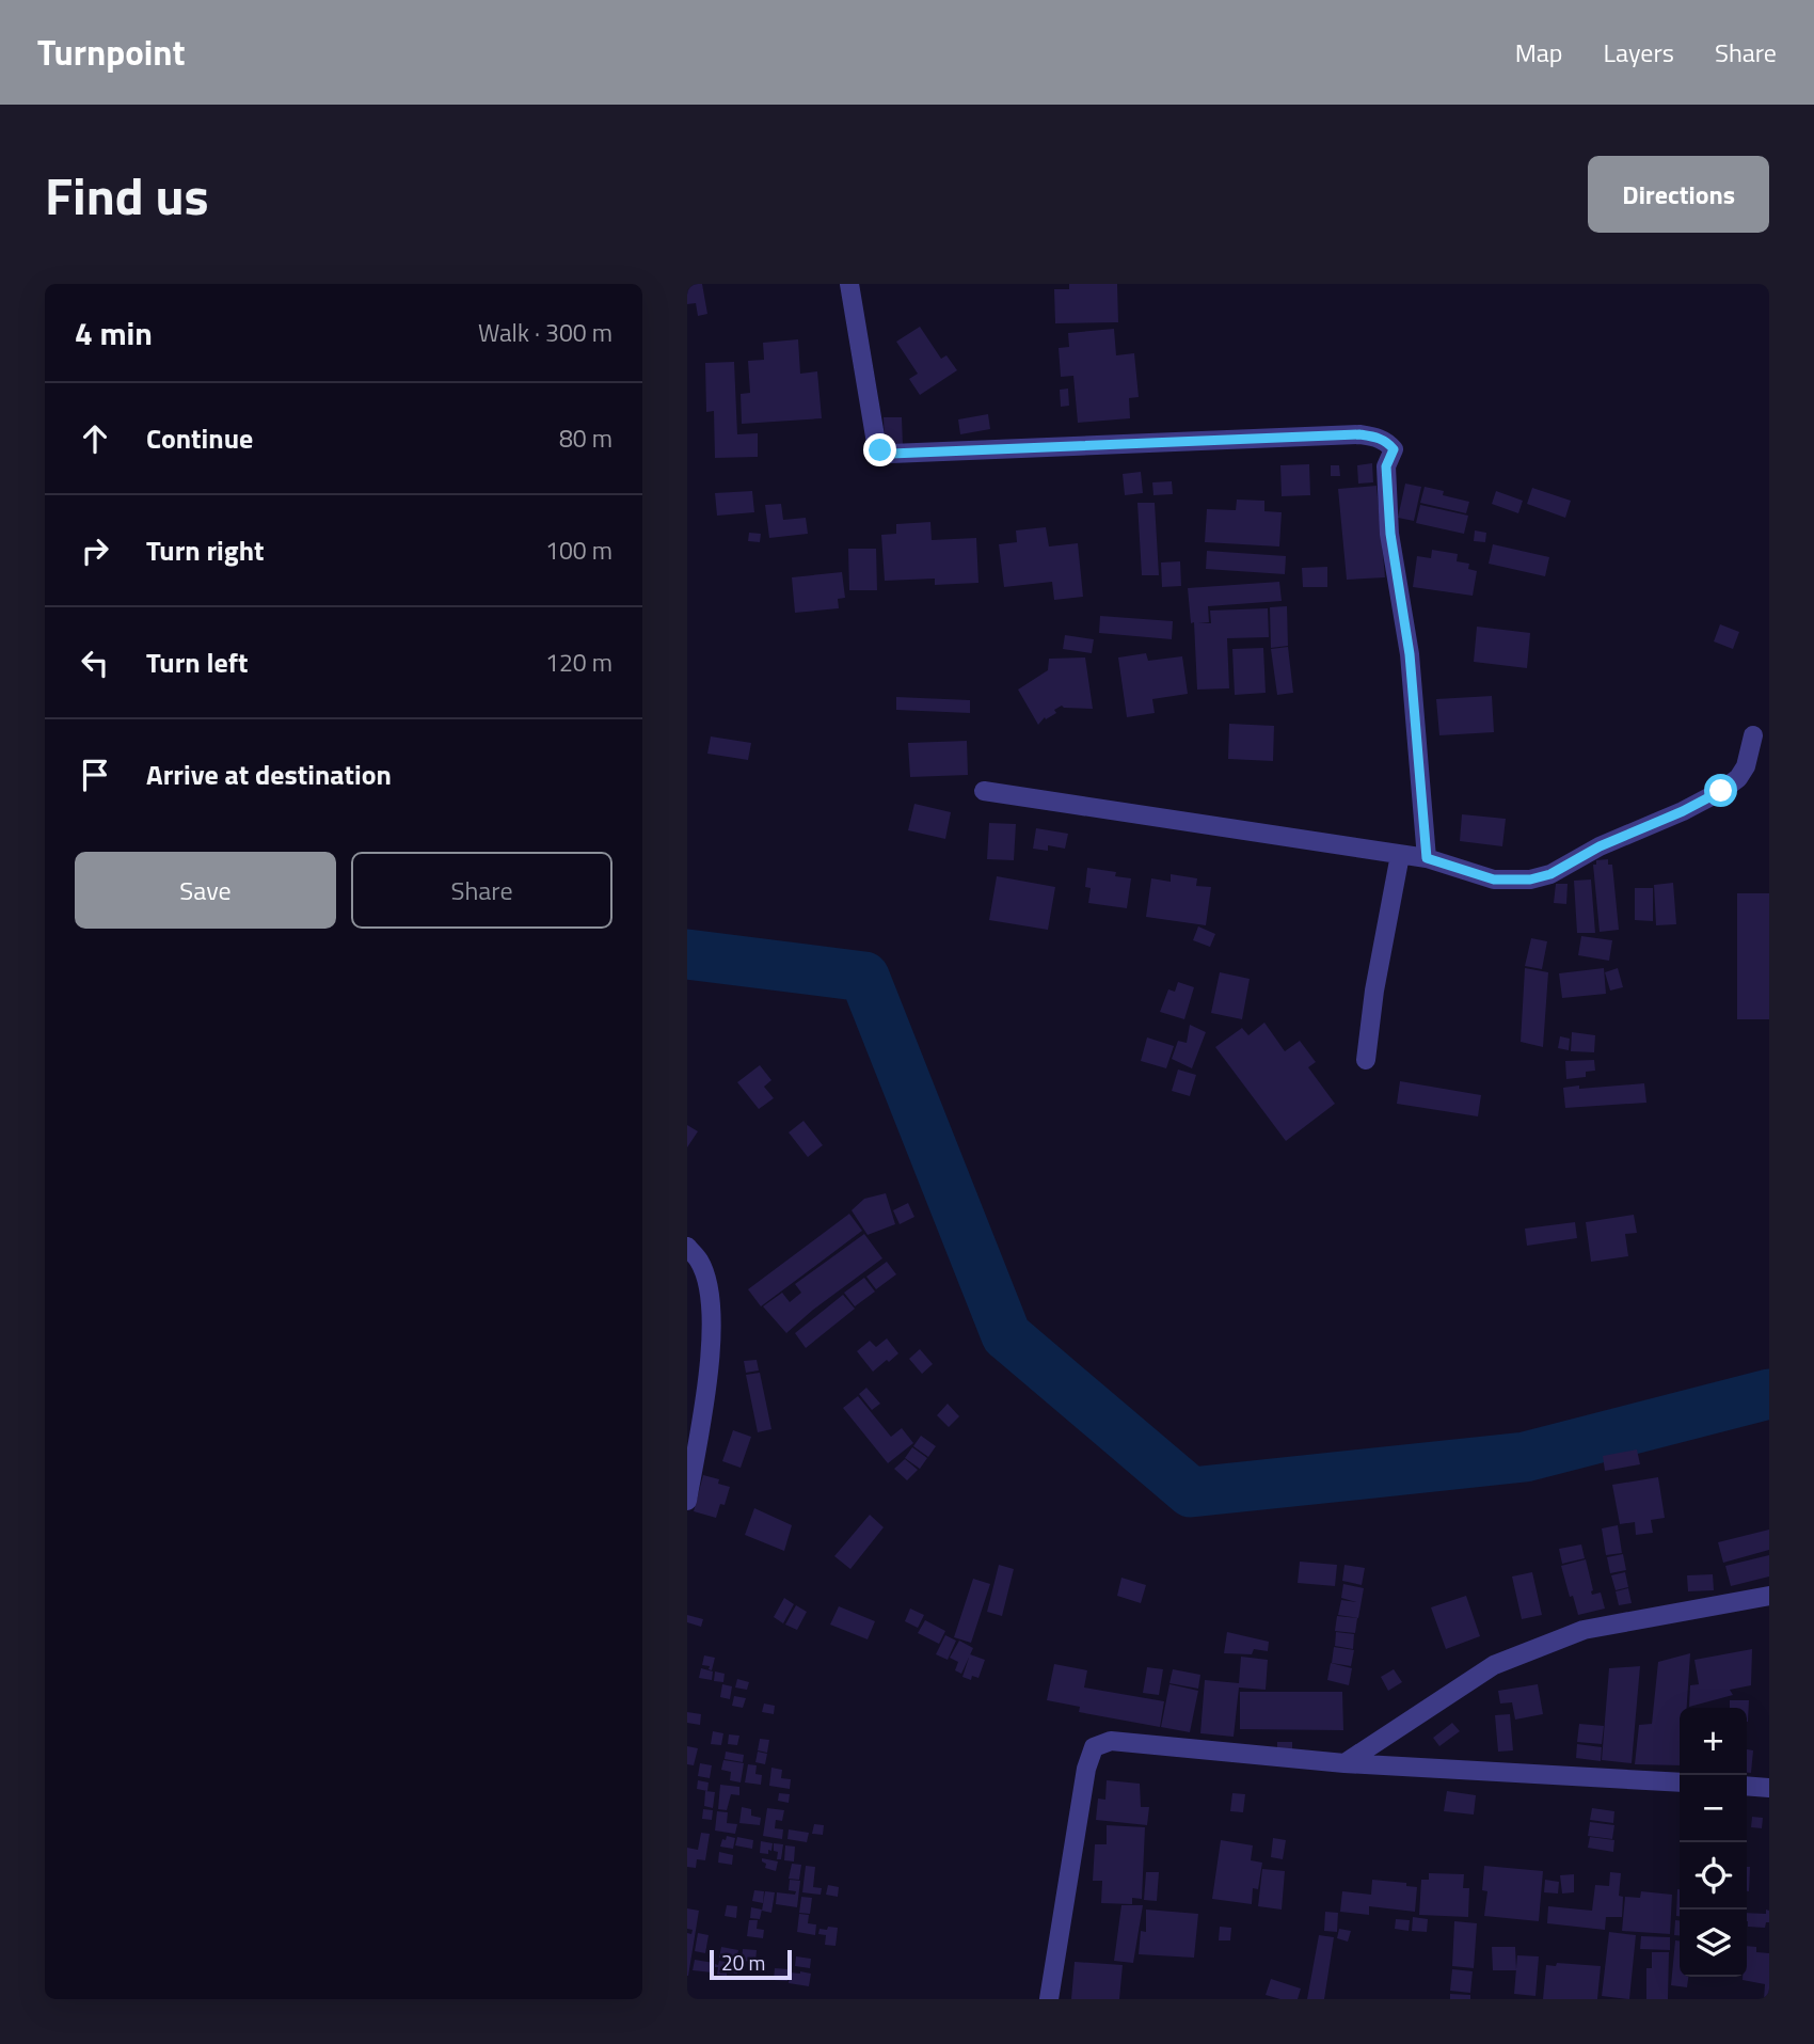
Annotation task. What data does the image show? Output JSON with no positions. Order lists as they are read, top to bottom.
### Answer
{
  "scale_bar": "20 m",
  "page": {
    "header": "Turnpoint",
    "nav": ["Map", "Layers", "Share"],
    "title": "Find us",
    "buttons": [
      "Directions",
      ["Save", "Share"]
    ],
    "heading": ["4 min", "Walk · 300 m"],
    "list": [
      ["Continue", "80 m"],
      ["Turn right", "100 m"],
      ["Turn left", "120 m"],
      "Arrive at destination"
    ],
    "map_buttons": ["+", "−"],
    "scale": "20 m"
  }
}
